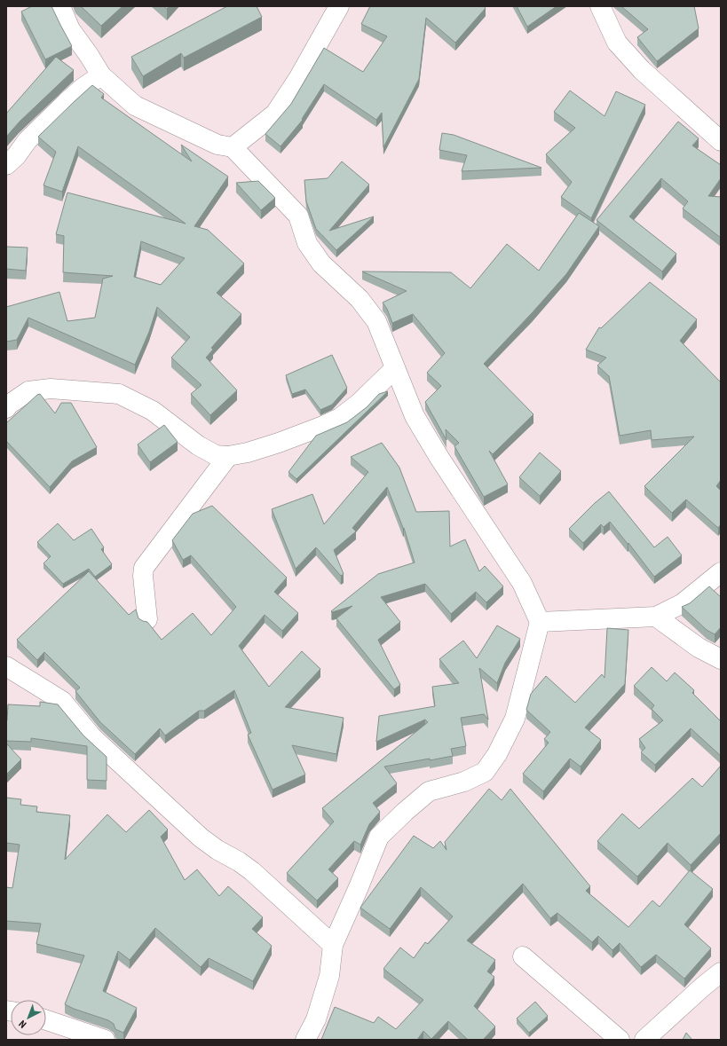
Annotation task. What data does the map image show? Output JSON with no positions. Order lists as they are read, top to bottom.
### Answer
{
  "north": "bottom left"
}
